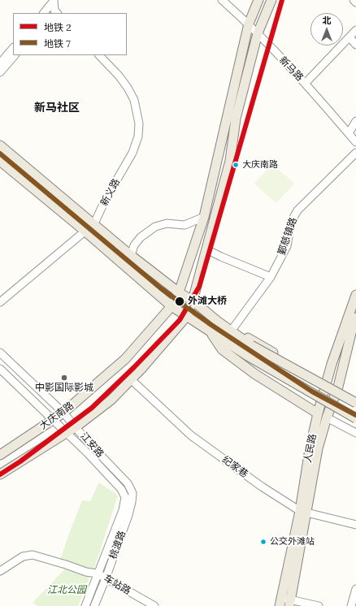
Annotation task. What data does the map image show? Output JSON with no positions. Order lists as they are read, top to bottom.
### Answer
{
  "streets": {
    "main road": ["大庆南路", "人民路"],
    "street": [
      "新马路",
      "新义路",
      "鄞慈镇路",
      "江安路",
      "纪家巷",
      "桃渡路",
      "车站路"
    ]
  },
  "crossings": [
    ["新马路", "大庆南路"],
    ["大庆南路", "江安路"],
    ["大庆南路", "纪家巷"],
    ["江安路", "桃渡路"],
    ["人民路", "纪家巷"],
    ["桃渡路", "车站路"]
  ],
  "districts": ["新马社区"],
  "parks": ["江北公园"],
  "places": [
    "大庆南路",
    "外滩大桥",
    "中影国际影城",
    "公交外滩站"
  ],
  "lines": ["metro line 2", "metro line 7"],
  "legend": ["地铁 2", "地铁 7"],
  "north": "top"
}
